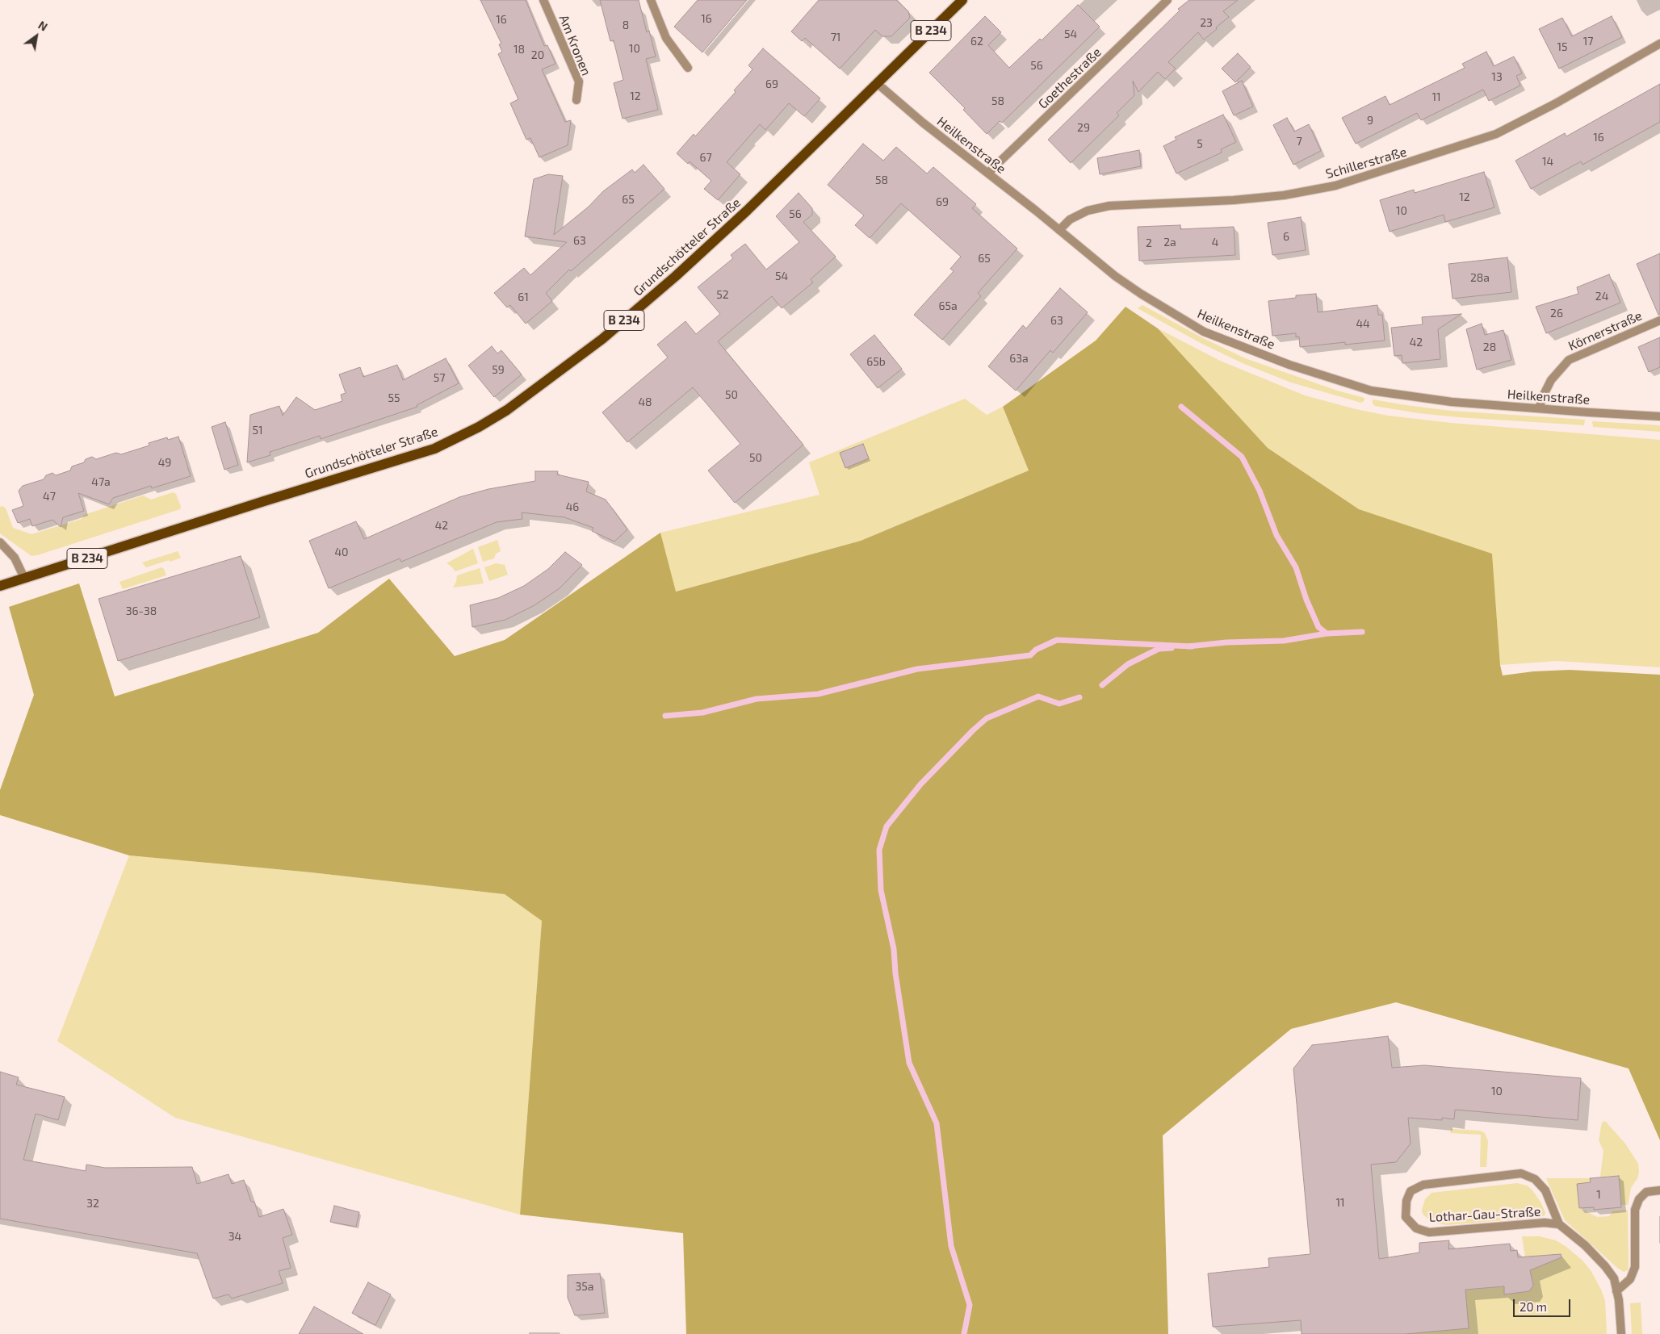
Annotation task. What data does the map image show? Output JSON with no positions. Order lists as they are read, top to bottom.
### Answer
{
  "streets": {
    "main road": ["B 234", "Grundschötteler Straße"],
    "street": [
      "Am Kronen",
      "Goethestraße",
      "Heilkenstraße",
      "Schillerstraße",
      "Körnerstraße",
      "Lothar-Gau-Straße"
    ]
  },
  "crossings": [
    ["Goethestraße", "Heilkenstraße"],
    ["Heilkenstraße", "Schillerstraße"],
    ["Heilkenstraße", "Grundschötteler Straße"],
    ["Heilkenstraße", "Körnerstraße"]
  ],
  "house_numbers": [
    "16",
    "16",
    "23",
    "8",
    "54",
    "71",
    "62",
    "17",
    "15",
    "10",
    "18",
    "20",
    "56",
    "13",
    "69",
    "12",
    "11",
    "58",
    "9",
    "29",
    "16",
    "7",
    "5",
    "67",
    "14",
    "58",
    "12",
    "65",
    "69",
    "10",
    "56",
    "6",
    "63",
    "2a",
    "4",
    "2",
    "65",
    "54",
    "28a",
    "52",
    "24",
    "61",
    "65a",
    "26",
    "63",
    "44",
    "42",
    "28",
    "63a",
    "65b",
    "59",
    "57",
    "50",
    "55",
    "48",
    "51",
    "50",
    "49",
    "47a",
    "47",
    "46",
    "42",
    "40",
    "36-38",
    "10",
    "1",
    "11",
    "32",
    "34",
    "35a"
  ],
  "scale_bar": "20 m",
  "north": "top right"
}
